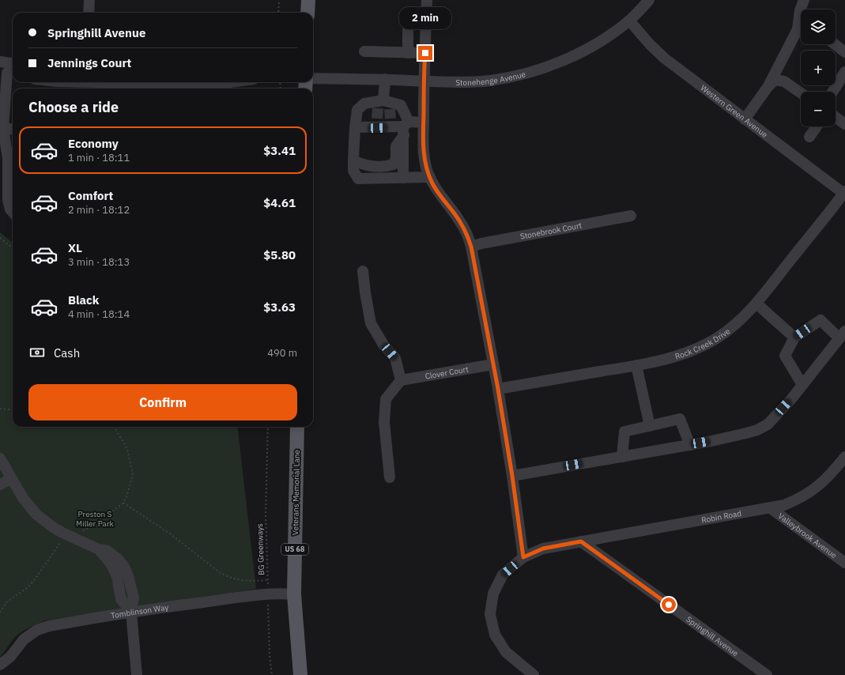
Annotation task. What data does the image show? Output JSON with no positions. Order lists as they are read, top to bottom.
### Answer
{
  "streets": {
    "main road": ["Veterans Memorial Lane", "US 68"],
    "street": [
      "Stonehenge Avenue",
      "Western Green Avenue",
      "Stonebrook Court",
      "Rock Creek Drive",
      "Clover Court",
      "Robin Road",
      "Valleybrook Avenue",
      "Tomblinson Way",
      "Springhill Avenue"
    ],
    "path": ["BG Greenways"]
  },
  "crossings": [
    ["Stonehenge Avenue", "Western Green Avenue"],
    ["Western Green Avenue", "Rock Creek Drive"],
    ["Veterans Memorial Lane", "Tomblinson Way"],
    ["Robin Road", "Valleybrook Avenue"],
    ["Robin Road", "Springhill Avenue"],
    ["BG Greenways", "Tomblinson Way"]
  ],
  "parks": ["Preston S Miller Park"],
  "page": {
    "bubble": "2 min",
    "map_buttons": ["+", "−"],
    "banner": ["Springhill Avenue", "Jennings Court"],
    "heading": "Choose a ride",
    "list": [
      {
        "name": "Economy",
        "note": "1 min · 18:11",
        "value": "$3.41"
      },
      {
        "name": "Comfort",
        "note": "2 min · 18:12",
        "value": "$4.61"
      },
      {
        "name": "XL",
        "note": "3 min · 18:13",
        "value": "$5.80"
      },
      {
        "name": "Black",
        "note": "4 min · 18:14",
        "value": "$3.63"
      }
    ],
    "pay": ["Cash", "490 m"],
    "buttons": "Confirm"
  }
}
